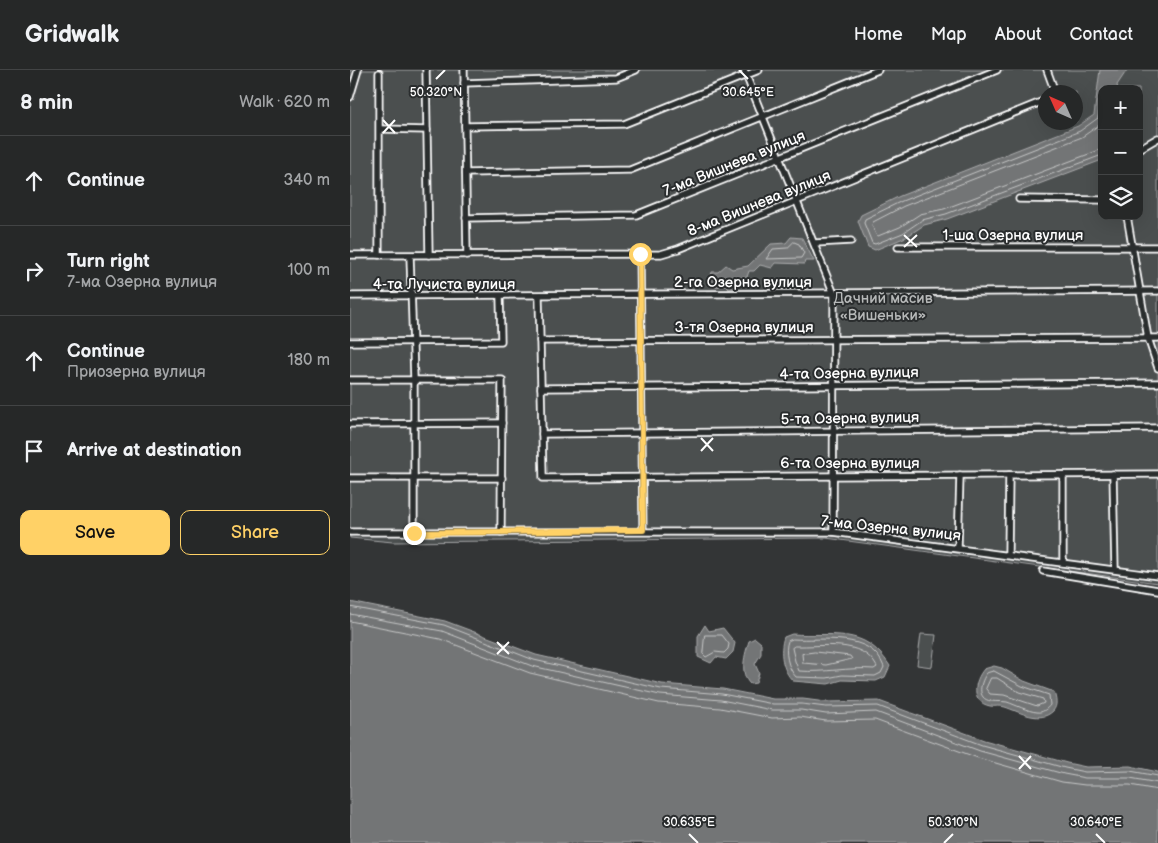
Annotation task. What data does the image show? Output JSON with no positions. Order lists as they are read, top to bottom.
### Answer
{
  "streets": {
    "street": [
      "7-ма Вишнева вулиця",
      "8-ма Вишнева вулиця",
      "1-ша Озерна вулиця",
      "2-га Озерна вулиця",
      "4-та Лучиста вулиця",
      "3-тя Озерна вулиця",
      "4-та Озерна вулиця",
      "5-та Озерна вулиця",
      "6-та Озерна вулиця",
      "7-ма Озерна вулиця"
    ]
  },
  "crossings": [
    ["2-га Озерна вулиця", "4-та Лучиста вулиця"],
    ["5-та Озерна вулиця", "6-та Озерна вулиця"]
  ],
  "parks": ["Дачний масив «Вишеньки»"],
  "north": "top left",
  "page": {
    "header": "Gridwalk",
    "nav": [
      "Home",
      "Map",
      "About",
      "Contact"
    ],
    "heading": ["8 min", "Walk · 620 m"],
    "map_buttons": ["+", "−"],
    "list": [
      ["Continue", "340 m"],
      ["Turn right", "7-ма Озерна вулиця", "100 m"],
      ["Continue", "Приозерна вулиця", "180 m"],
      "Arrive at destination"
    ],
    "buttons": ["Save", "Share"]
  },
  "coordinates": [
    "30.645°E",
    "50.320°N",
    "50.310°N",
    "30.635°E",
    "30.640°E"
  ]
}
